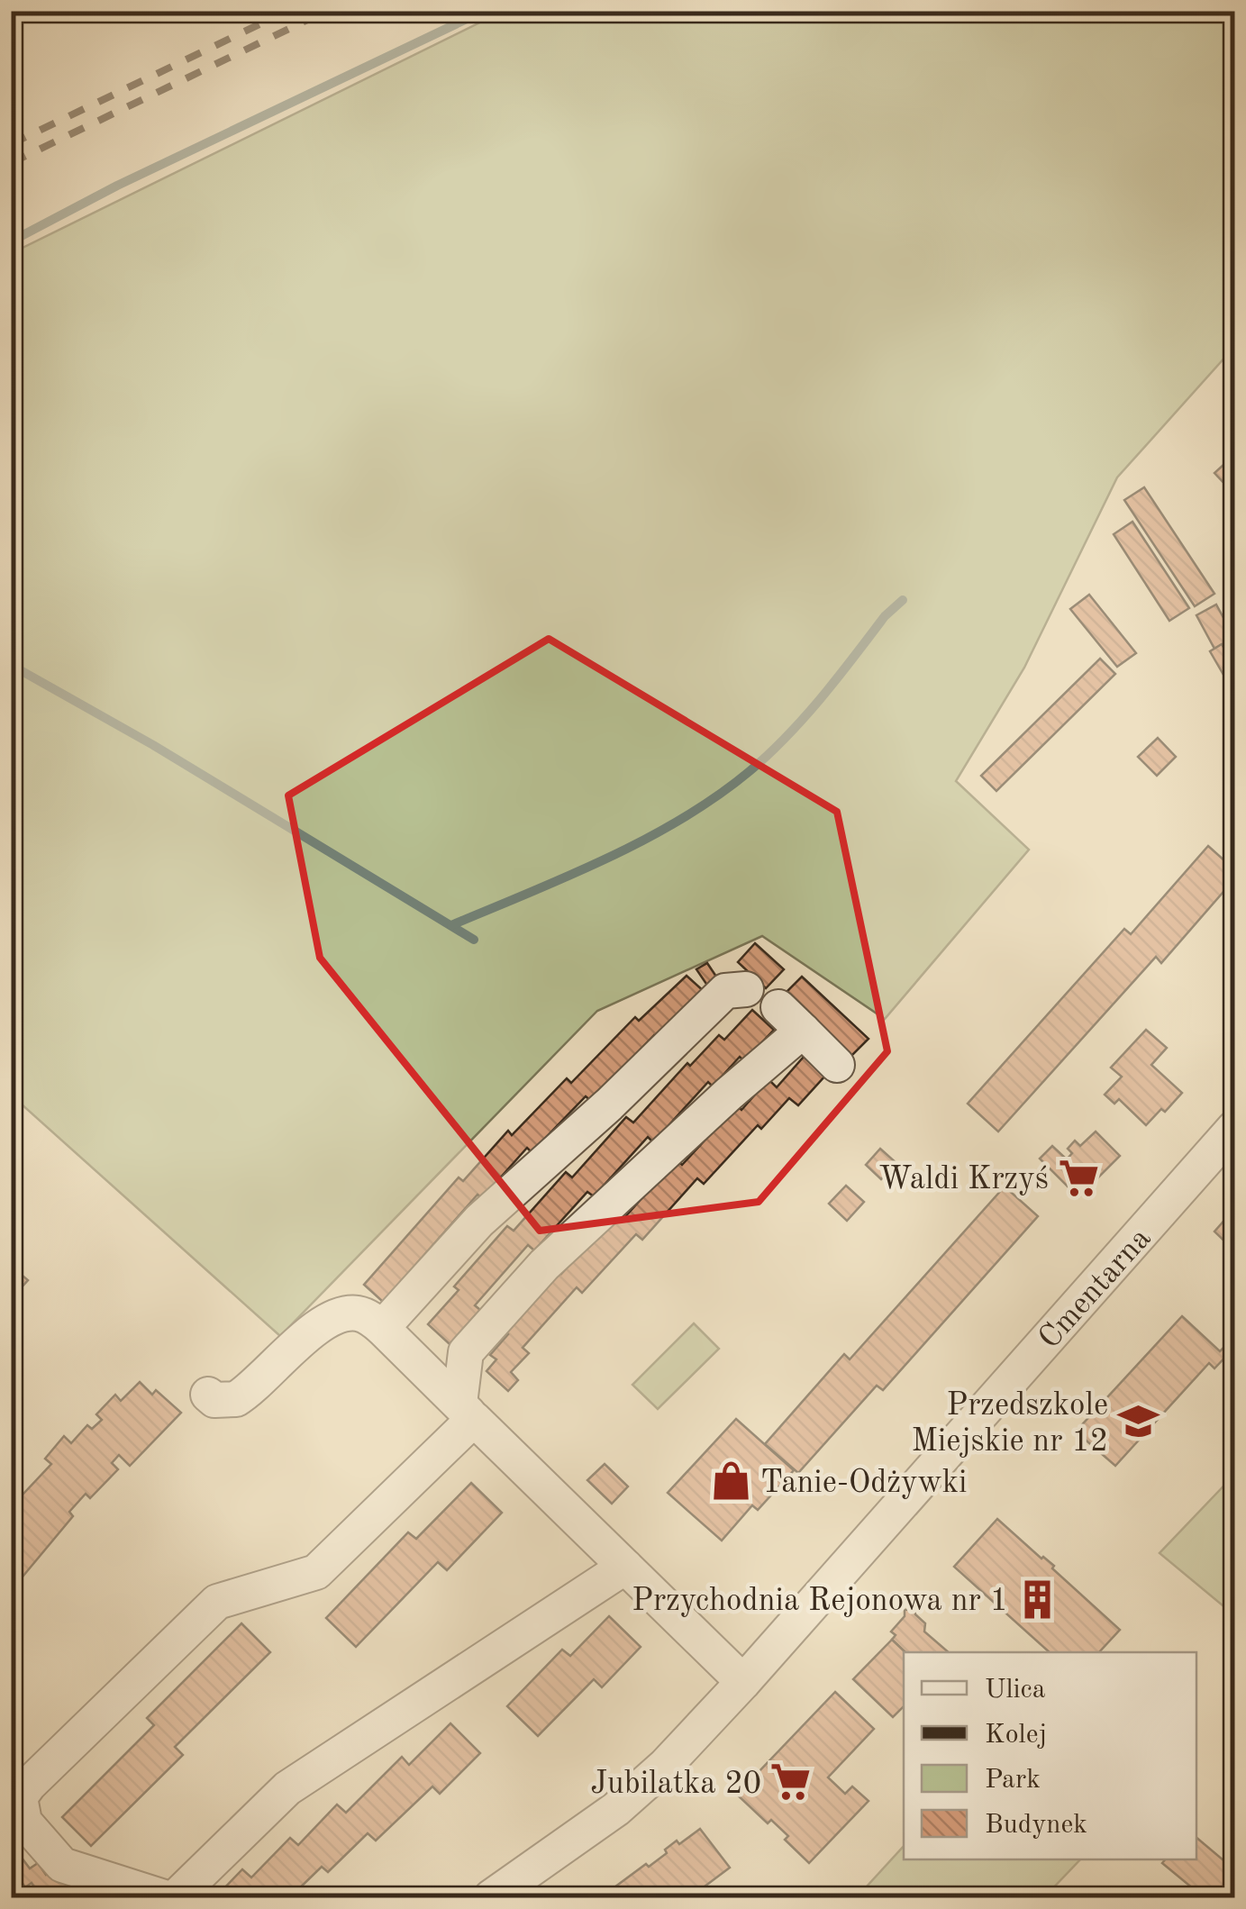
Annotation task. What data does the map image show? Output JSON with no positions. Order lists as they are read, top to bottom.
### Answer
{
  "streets": {
    "street": ["Cmentarna"]
  },
  "places": {
    "supermarket": ["Waldi Krzyś", "Jubilatka 20"],
    "school or university": ["Przedszkole Miejskie nr 12"],
    "shop": ["Tanie-Odżywki"],
    "building": ["Przychodnia Rejonowa nr 1"]
  },
  "legend": [
    "Ulica",
    "Kolej",
    "Park",
    "Budynek"
  ]
}
